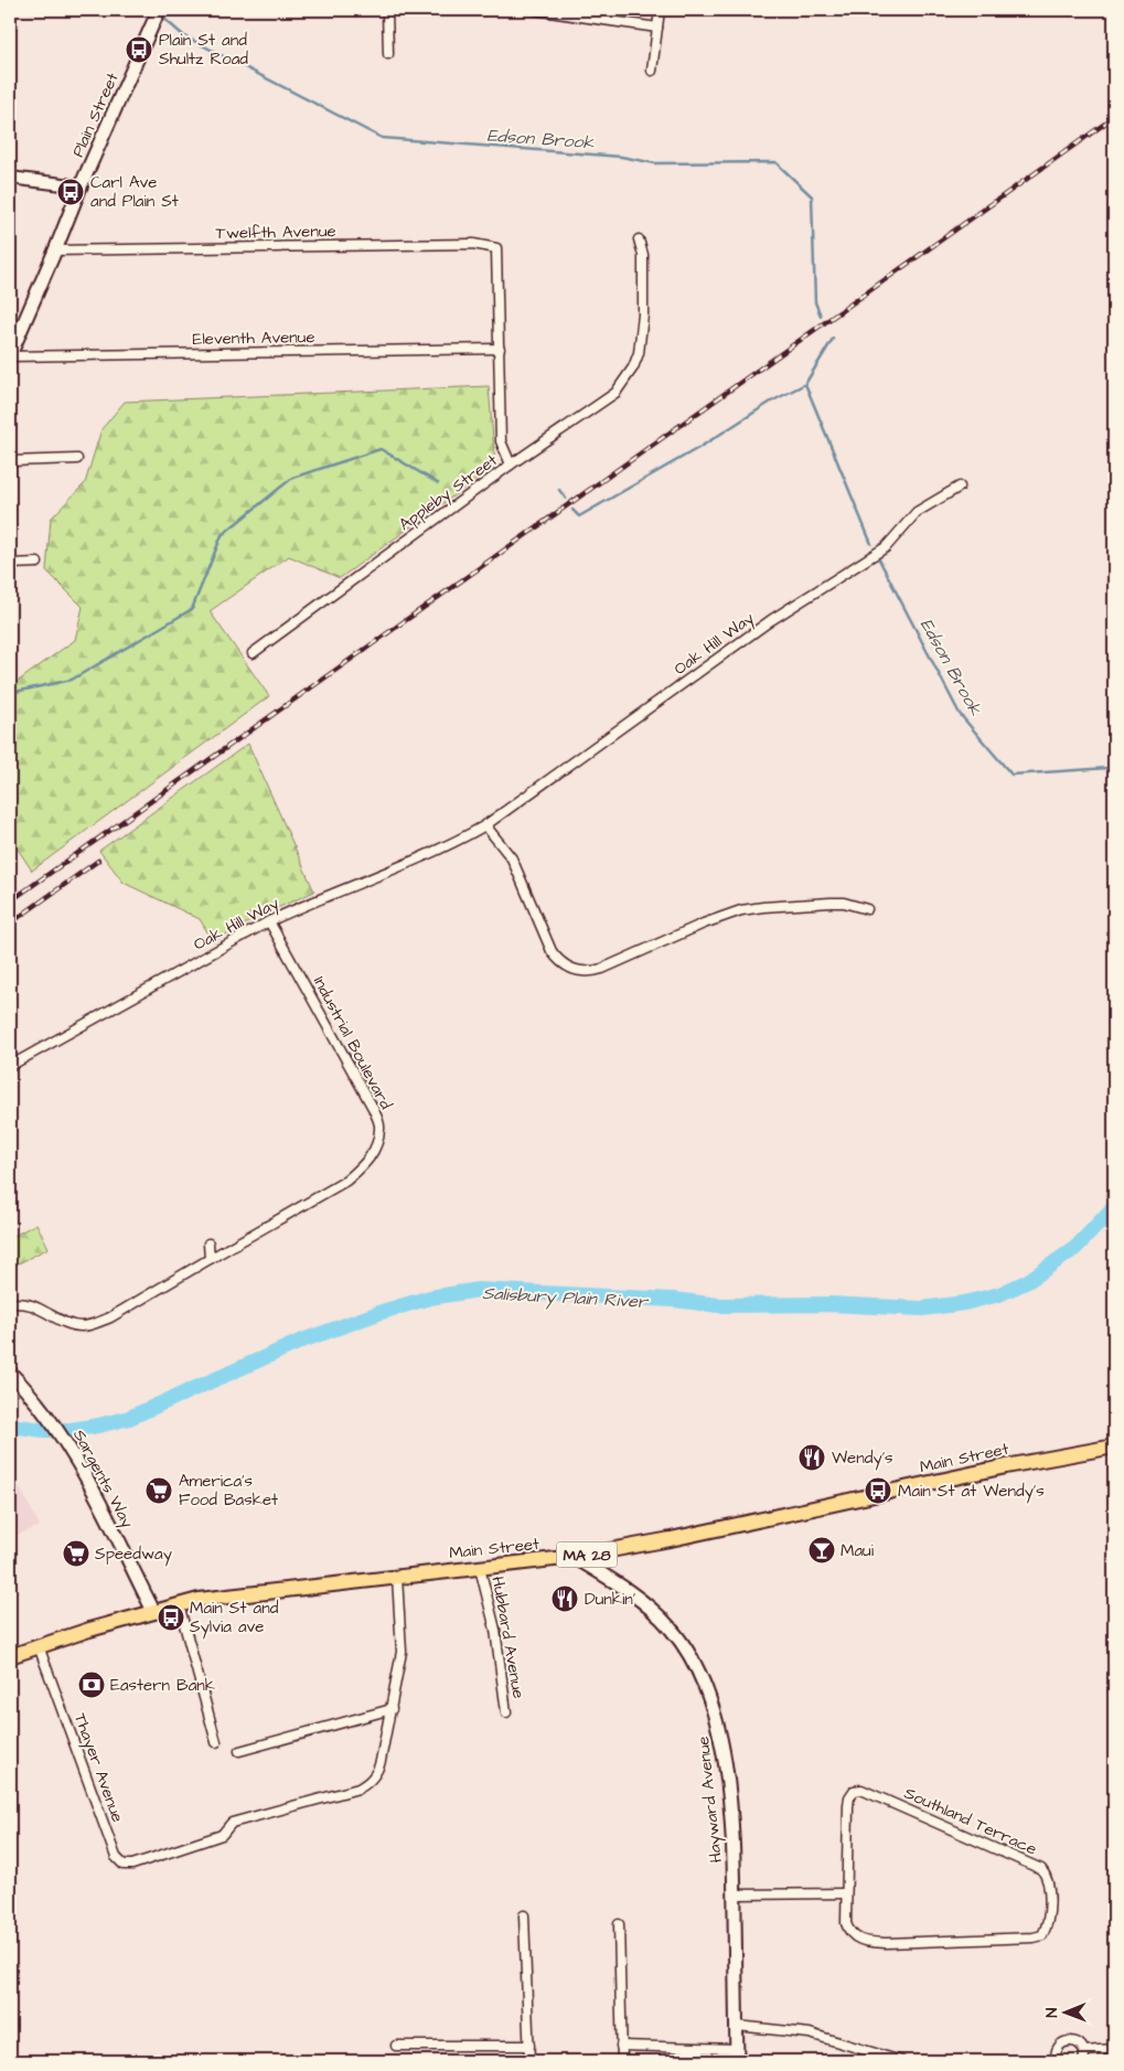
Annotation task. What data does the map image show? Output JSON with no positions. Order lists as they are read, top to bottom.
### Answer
{
  "streets": {
    "main road": [
      "Plain Street",
      "Main Street",
      "Sargents Way",
      "MA 28",
      "Hayward Avenue"
    ],
    "street": [
      "Twelfth Avenue",
      "Eleventh Avenue",
      "Appleby Street",
      "Oak Hill Way",
      "Industrial Boulevard",
      "Hubbard Avenue",
      "Thayer Avenue",
      "Southland Terrace"
    ]
  },
  "crossings": [
    ["Plain Street", "Twelfth Avenue"],
    ["Plain Street", "Eleventh Avenue"],
    ["Twelfth Avenue", "Appleby Street"],
    ["Eleventh Avenue", "Appleby Street"],
    ["Oak Hill Way", "Industrial Boulevard"],
    ["Main Street", "Sargents Way"],
    ["Main Street", "Hubbard Avenue"],
    ["Main Street", "Thayer Avenue"],
    ["Main Street", "Hayward Avenue"]
  ],
  "water": ["Edson Brook", "Salisbury Plain River"],
  "places": {
    "bus stop": [
      "Plain St and Shultz Road",
      "Carl Ave and Plain St",
      "Main St at Wendy's",
      "Main St and Sylvia ave"
    ],
    "restaurant": ["Wendy's", "Dunkin'"],
    "supermarket": ["America's Food Basket", "Speedway"],
    "bar": ["Maui"],
    "bank": ["Eastern Bank"]
  },
  "north": "left"
}
